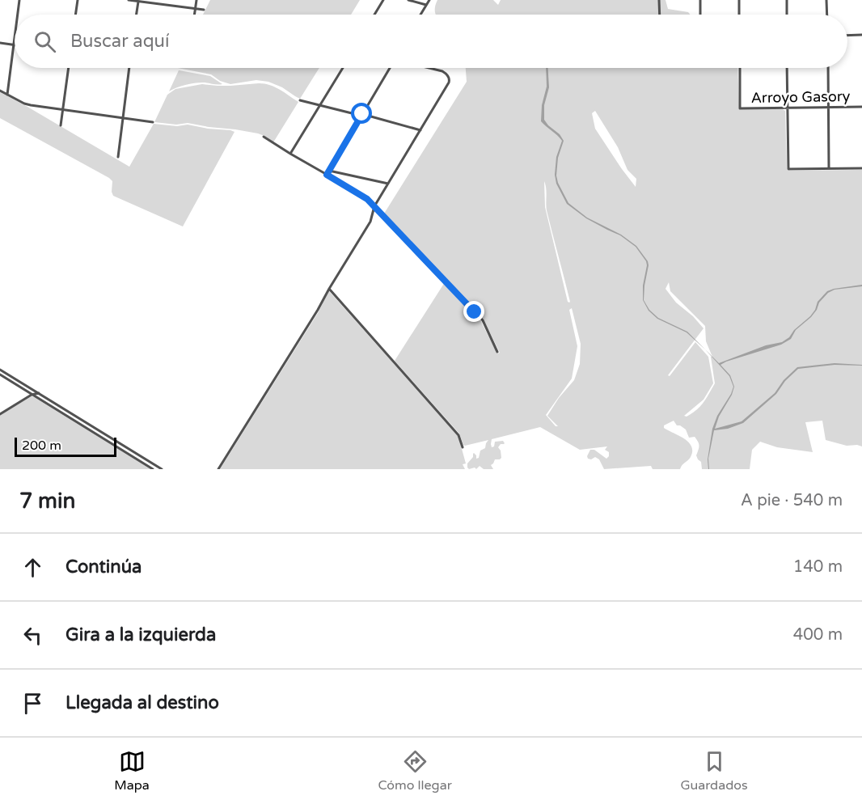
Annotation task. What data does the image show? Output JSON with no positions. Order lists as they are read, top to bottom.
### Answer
{
  "streets": {
    "street": ["Arroyo Gasory"]
  },
  "scale_bar": "200 m",
  "page": {
    "search": "Buscar aquí",
    "scale": "200 m",
    "heading": ["7 min", "A pie · 540 m"],
    "list": [
      ["Continúa", "140 m"],
      ["Gira a la izquierda", "400 m"],
      "Llegada al destino"
    ],
    "nav": ["Mapa", "Cómo llegar", "Guardados"]
  }
}
